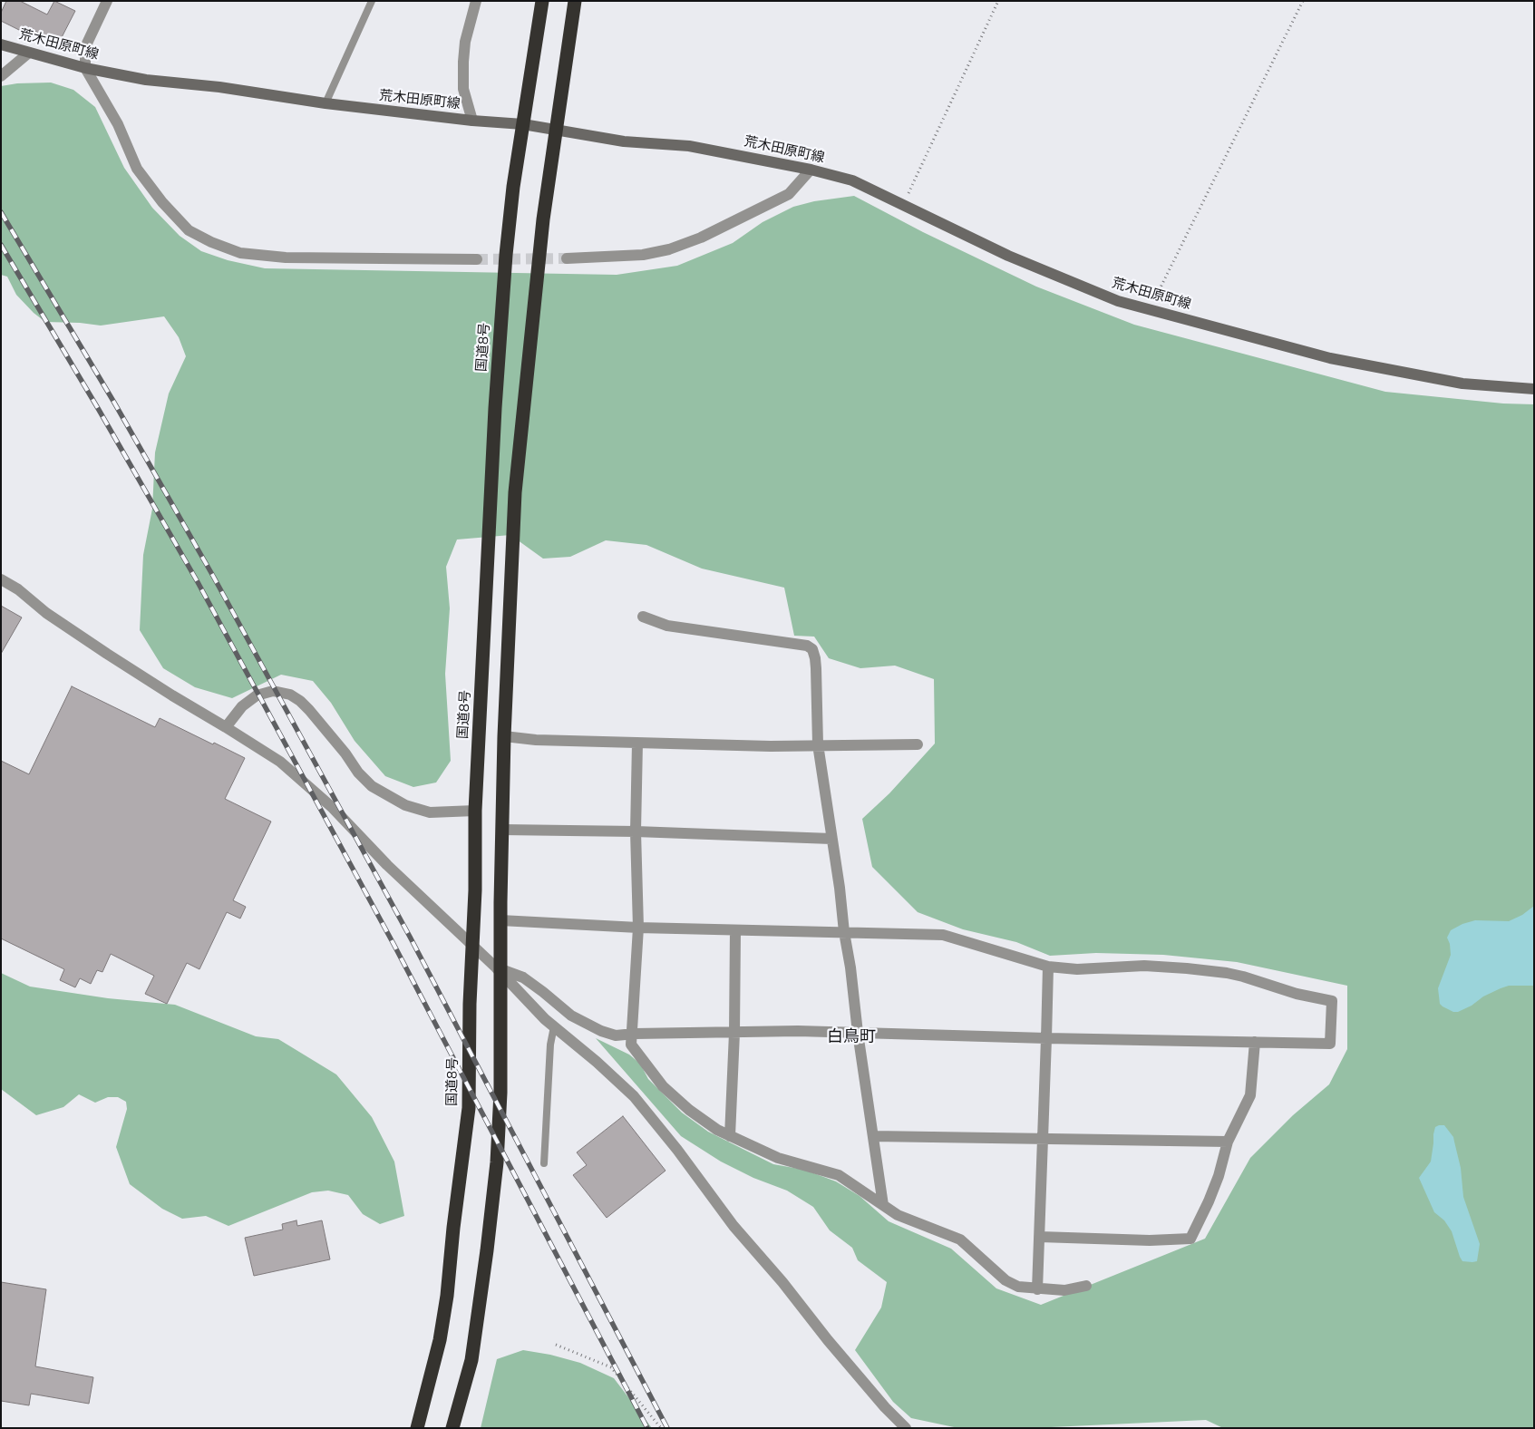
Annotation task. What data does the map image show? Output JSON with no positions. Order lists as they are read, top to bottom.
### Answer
{
  "streets": {
    "highway": ["国道8号"],
    "main road": ["荒木田原町線"]
  },
  "crossings": [
    ["荒木田原町線", "国道8号"]
  ],
  "districts": ["白鳥町"]
}
